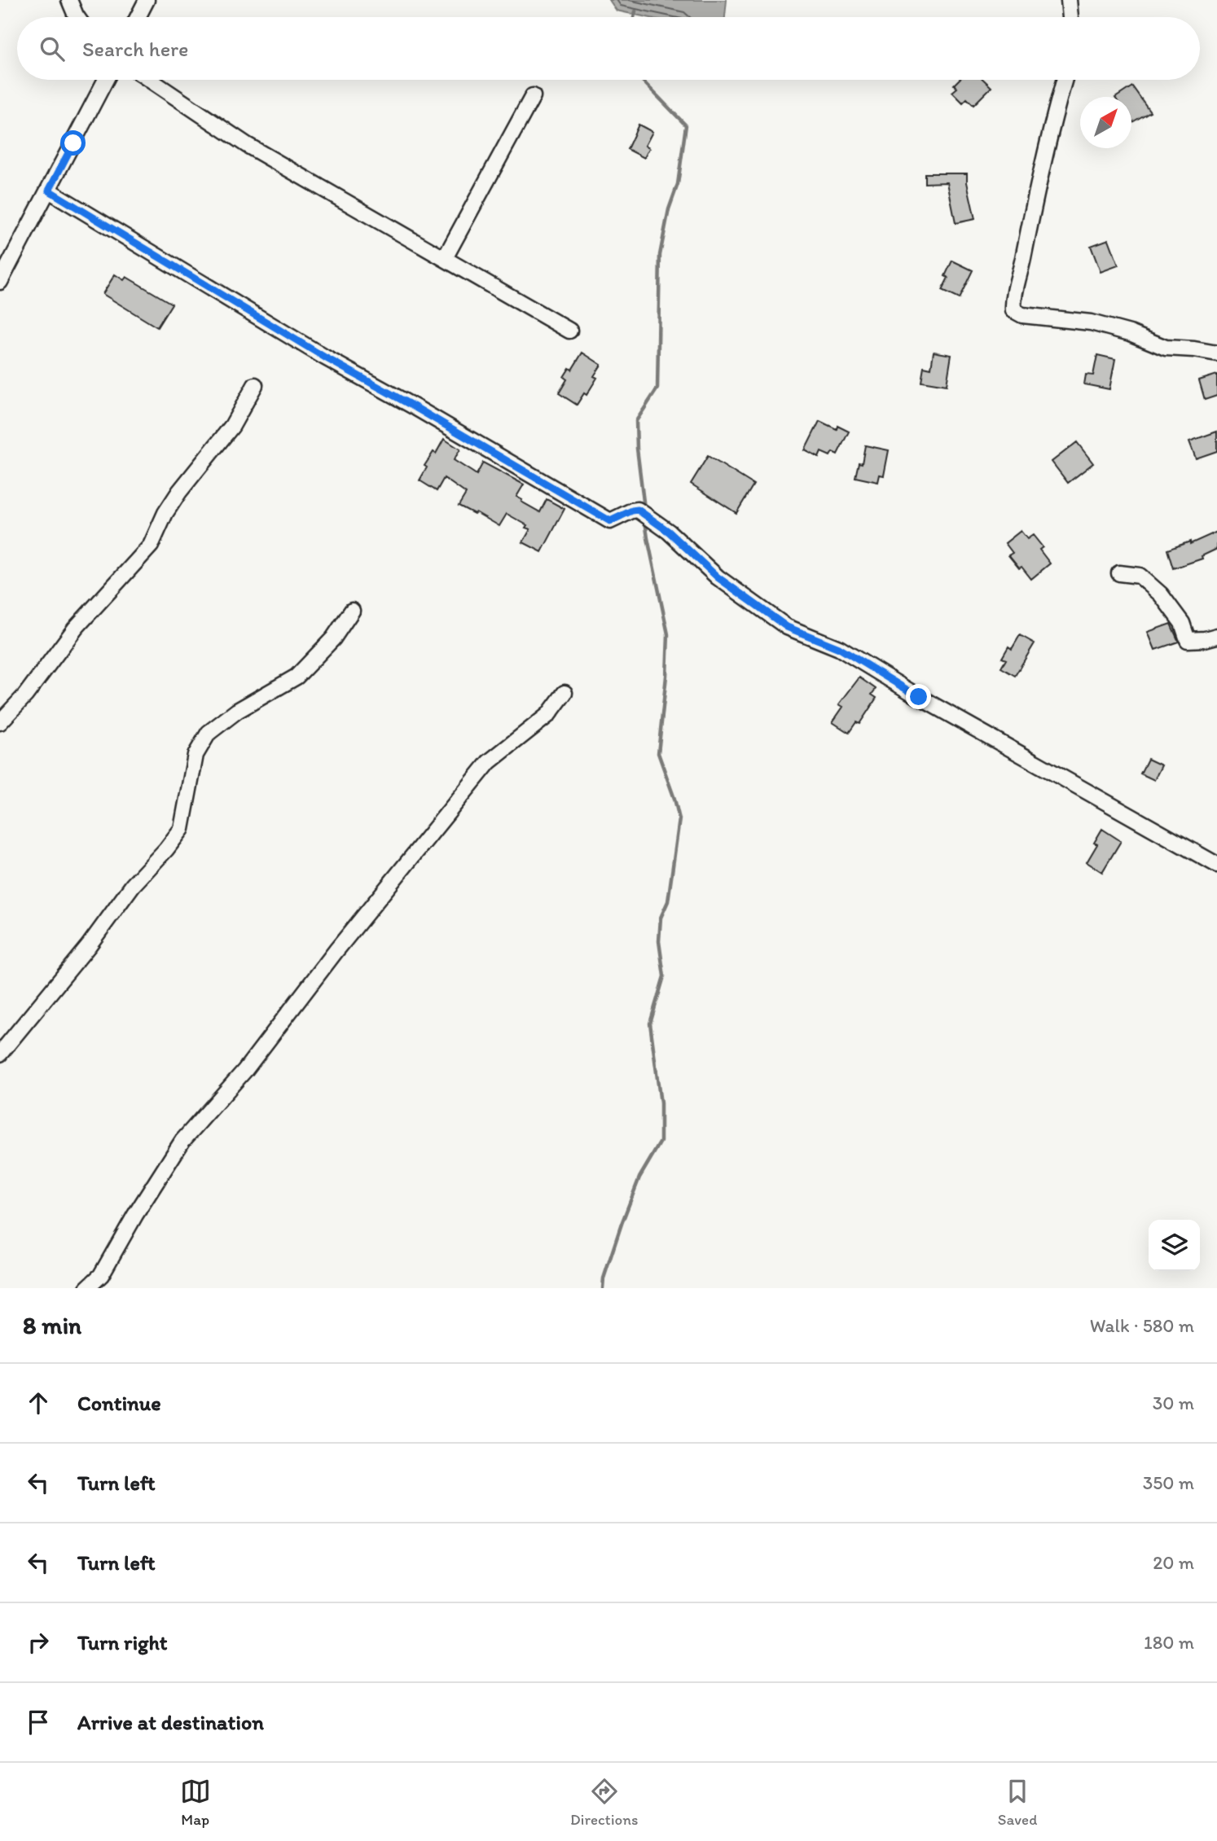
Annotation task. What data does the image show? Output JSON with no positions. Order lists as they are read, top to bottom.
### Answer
{
  "north": "top right",
  "page": {
    "search": "Search here",
    "heading": ["8 min", "Walk · 580 m"],
    "list": [
      ["Continue", "30 m"],
      ["Turn left", "350 m"],
      ["Turn left", "20 m"],
      ["Turn right", "180 m"],
      "Arrive at destination"
    ],
    "nav": ["Map", "Directions", "Saved"]
  }
}
